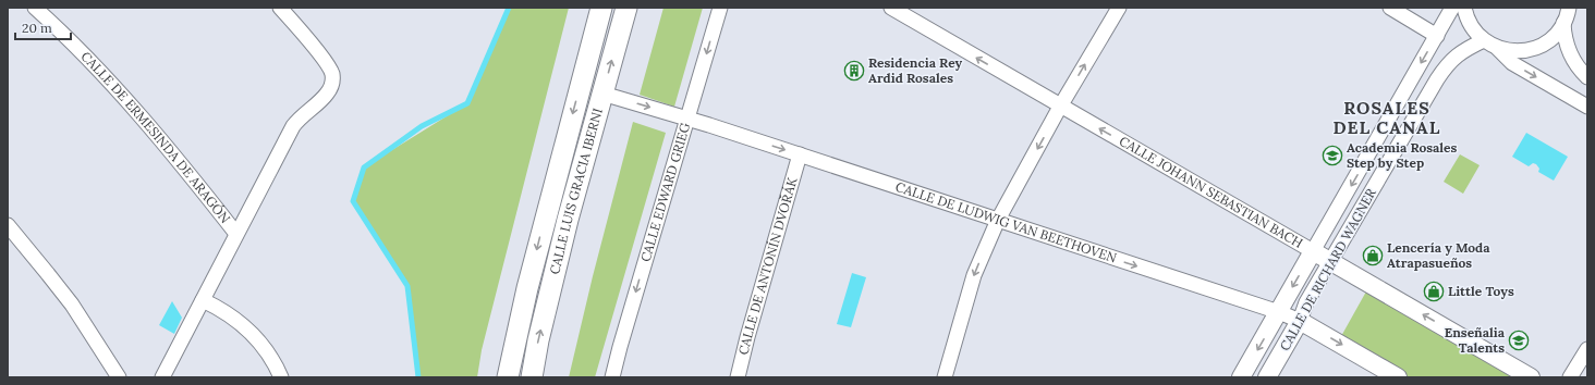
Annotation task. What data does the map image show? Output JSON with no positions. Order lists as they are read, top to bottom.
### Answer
{
  "streets": {
    "main road": ["CALLE LUIS GRACIA IBERNI"],
    "street": [
      "CALLE DE ERMESINDA DE ARAGÓN",
      "CALLE EDWARD GRIEG",
      "CALLE JOHANN SEBASTIAN BACH",
      "CALLE DE LUDWIG VAN BEETHOVEN",
      "CALLE DE ANTONÍN DVOŘÁK",
      "CALLE DE RICHARD WAGNER"
    ]
  },
  "crossings": [
    ["CALLE LUIS GRACIA IBERNI", "CALLE DE LUDWIG VAN BEETHOVEN"],
    ["CALLE EDWARD GRIEG", "CALLE DE LUDWIG VAN BEETHOVEN"],
    ["CALLE JOHANN SEBASTIAN BACH", "CALLE DE RICHARD WAGNER"],
    ["CALLE DE LUDWIG VAN BEETHOVEN", "CALLE DE ANTONÍN DVOŘÁK"],
    ["CALLE DE LUDWIG VAN BEETHOVEN", "CALLE DE RICHARD WAGNER"]
  ],
  "one_way": ["CALLE EDWARD GRIEG", "CALLE JOHANN SEBASTIAN BACH", "CALLE DE LUDWIG VAN BEETHOVEN"],
  "districts": ["ROSALES DEL CANAL"],
  "places": {
    "building": ["Residencia Rey Ardid Rosales"],
    "school or university": ["Academia Rosales Step by Step", "Enseñalia Talents"],
    "shop": ["Lencería y Moda Atrapasueños", "Little Toys"]
  },
  "scale_bar": "20 m"
}
